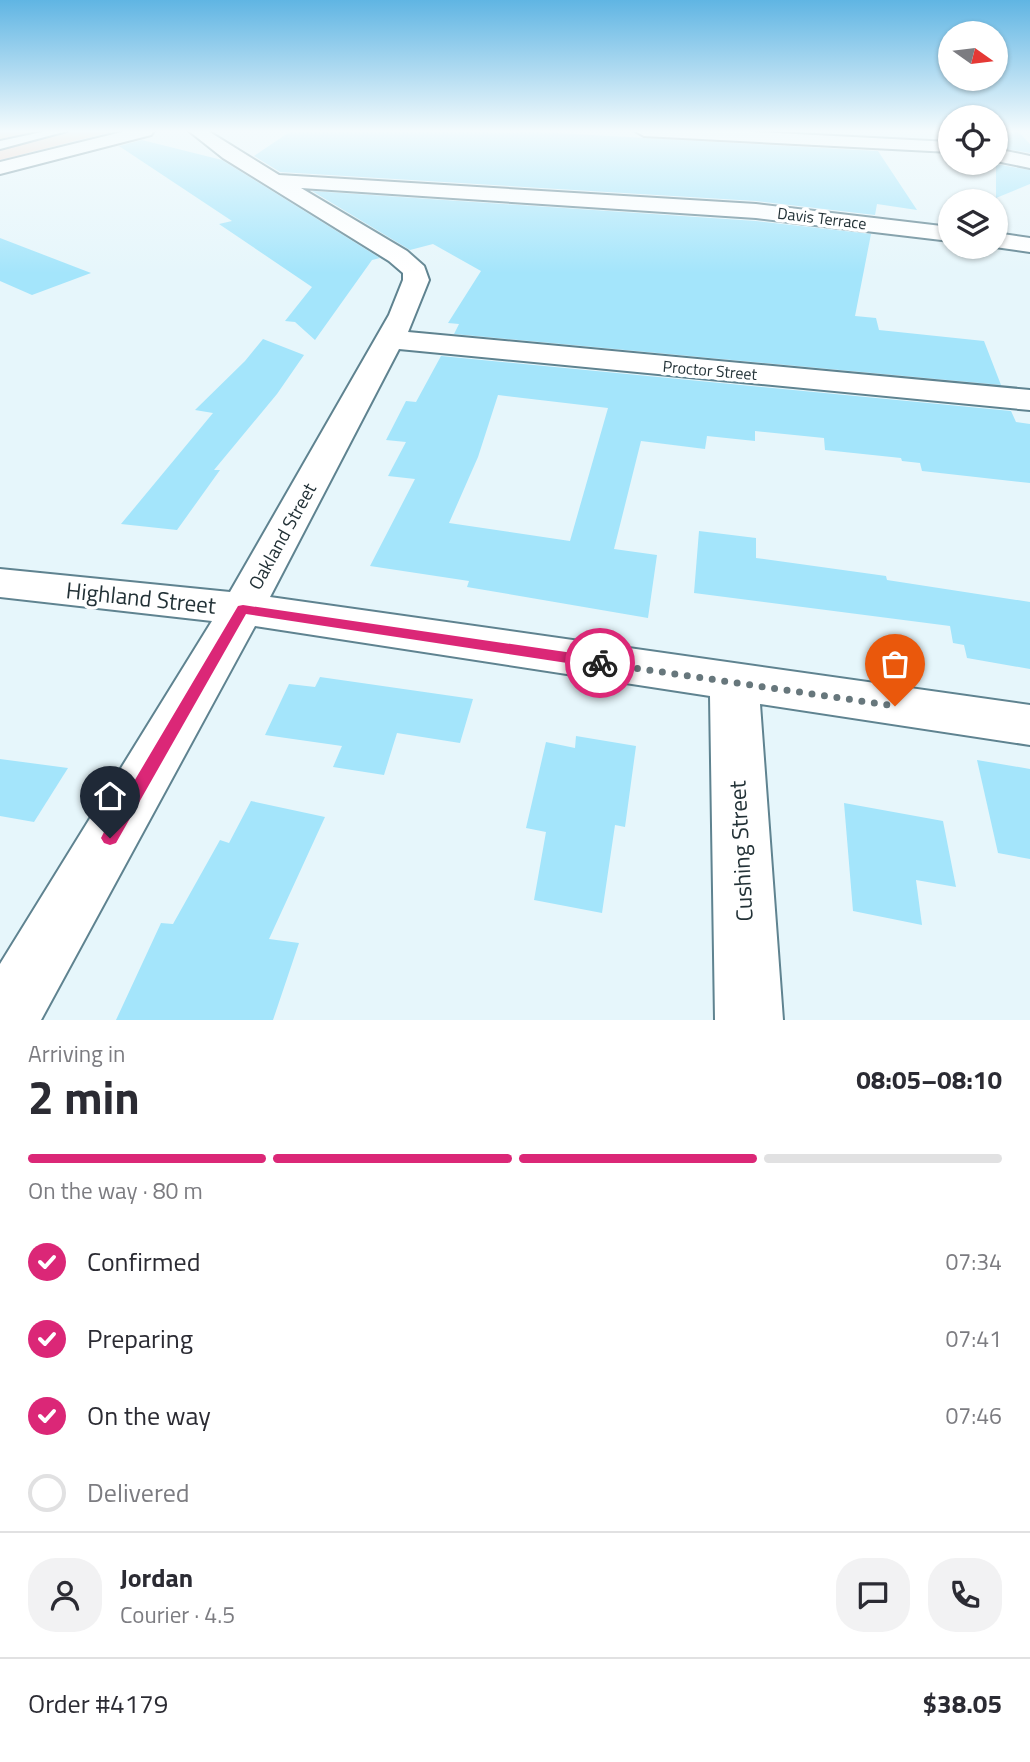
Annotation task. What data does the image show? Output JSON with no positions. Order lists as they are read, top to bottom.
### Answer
{
  "streets": {
    "street": [
      "Davis Terrace",
      "Proctor Street",
      "Oakland Street",
      "Highland Street",
      "Cushing Street"
    ]
  },
  "crossings": [
    ["Davis Terrace", "Oakland Street"],
    ["Proctor Street", "Oakland Street"],
    ["Oakland Street", "Highland Street"],
    ["Highland Street", "Cushing Street"]
  ],
  "north": "right",
  "page": {
    "heading": ["2 min", "Arriving in", "08:05–08:10"],
    "panel": [
      "Jordan",
      "Courier · 4.5",
      "Order #4179",
      "$38.05"
    ],
    "bar": "On the way · 80 m",
    "list": [
      ["Confirmed", "07:34"],
      ["Preparing", "07:41"],
      ["On the way", "07:46"],
      "Delivered"
    ]
  }
}
